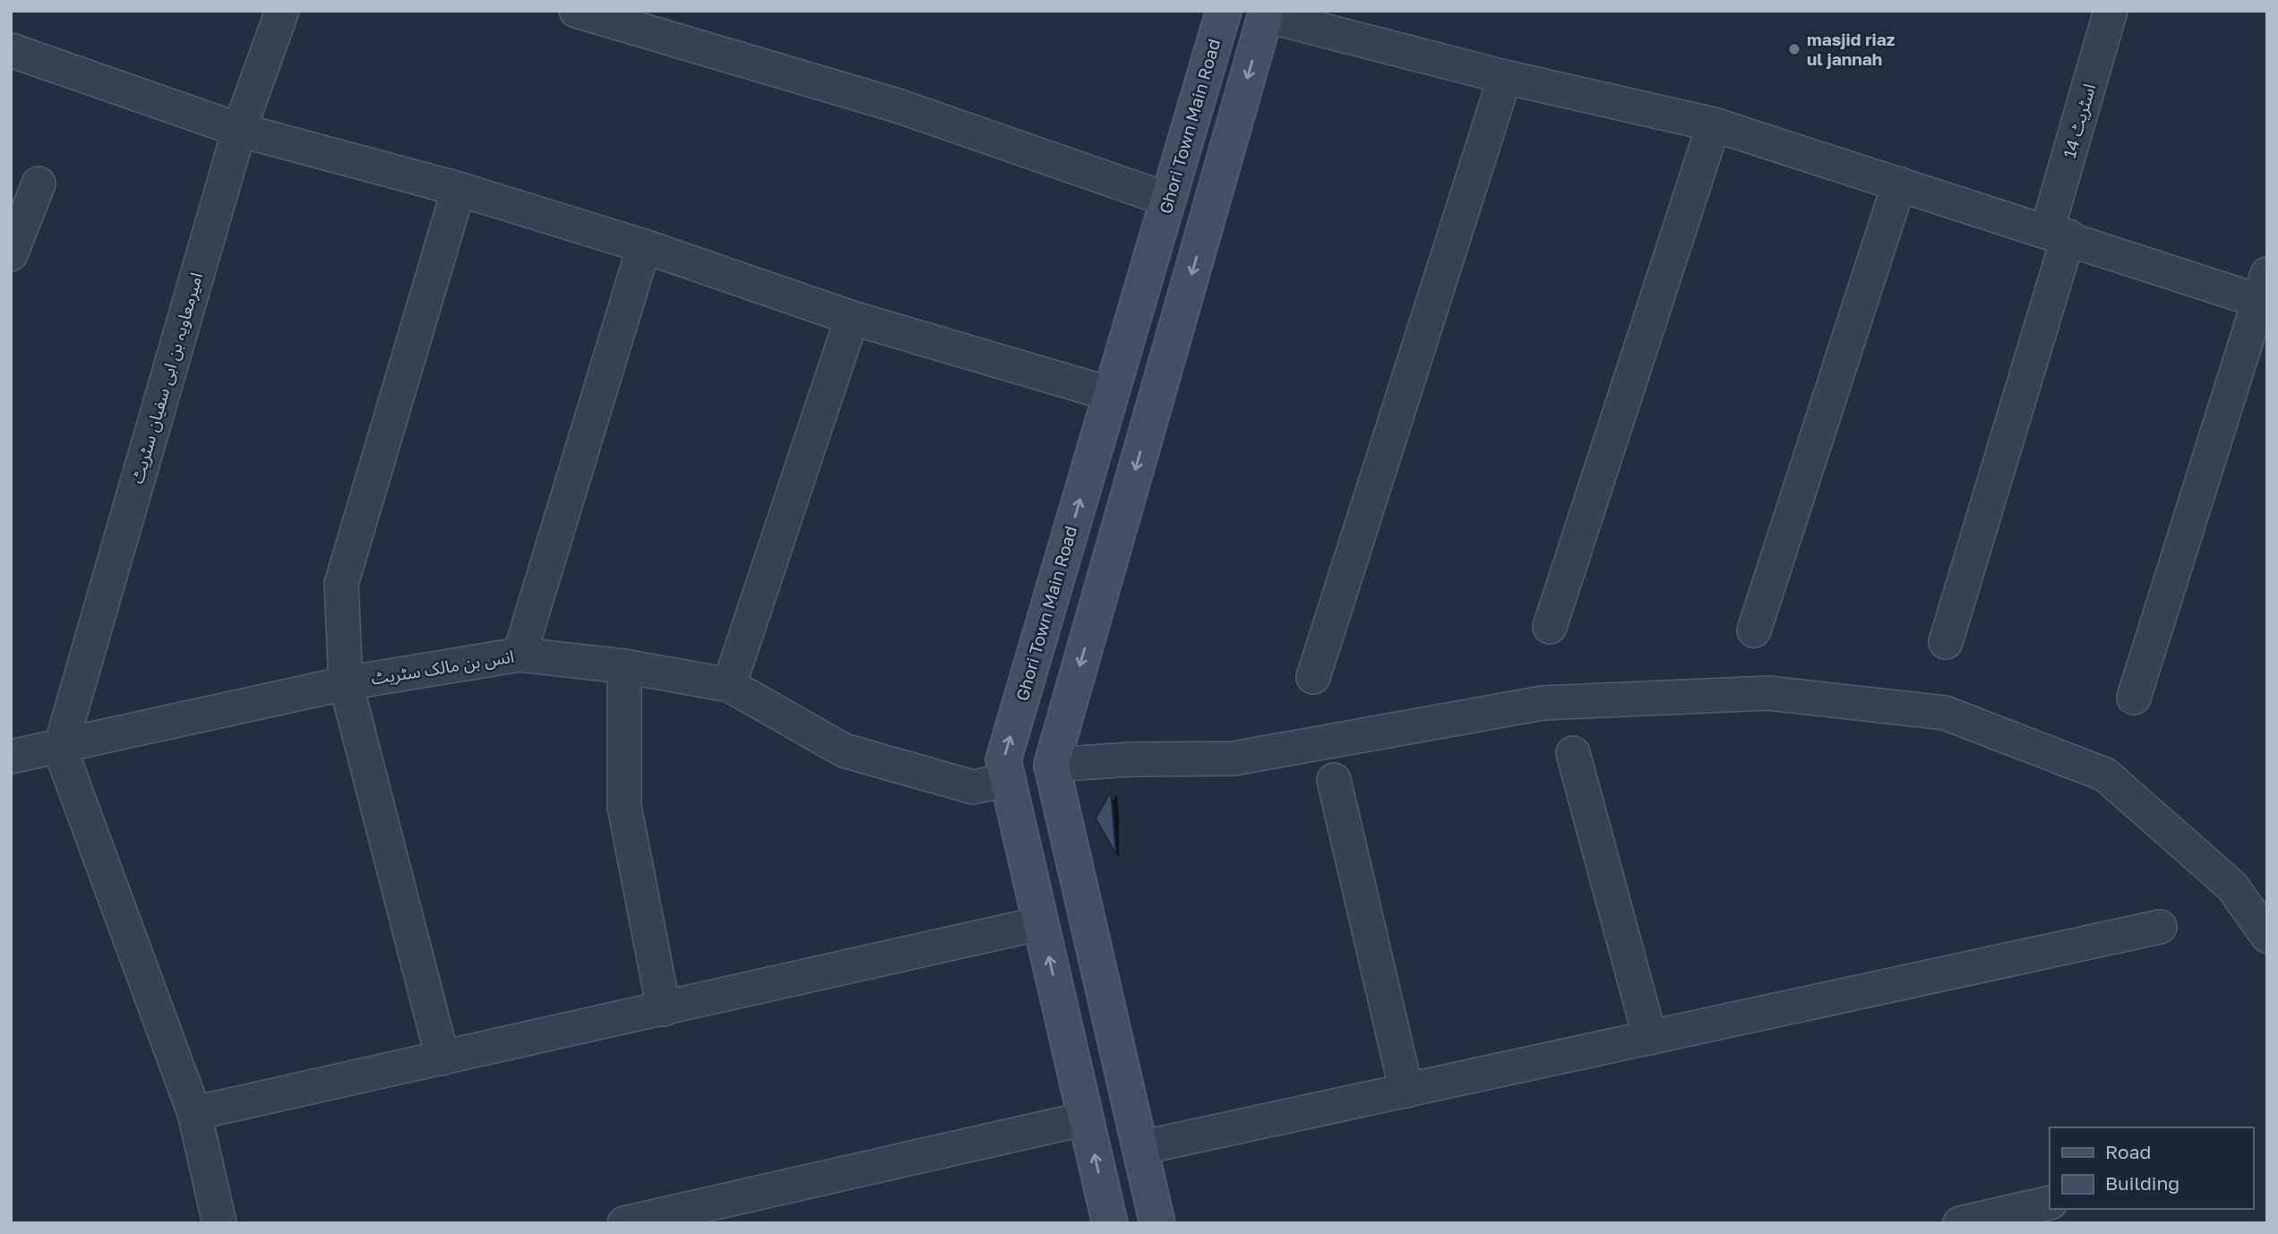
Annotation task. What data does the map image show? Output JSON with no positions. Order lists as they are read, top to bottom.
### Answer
{
  "streets": {
    "street": [
      "اسٹریٹ 14",
      "Ghori Town Main Road",
      "امیرمعاویہ بن ابی سفیان سٹریٹ",
      "انس بن مالک سٹریٹ"
    ]
  },
  "crossings": [
    ["Ghori Town Main Road", "انس بن مالک سٹریٹ"],
    ["امیرمعاویہ بن ابی سفیان سٹریٹ", "انس بن مالک سٹریٹ"]
  ],
  "places": ["masjid riaz ul jannah"],
  "legend": ["Road", "Building"]
}
